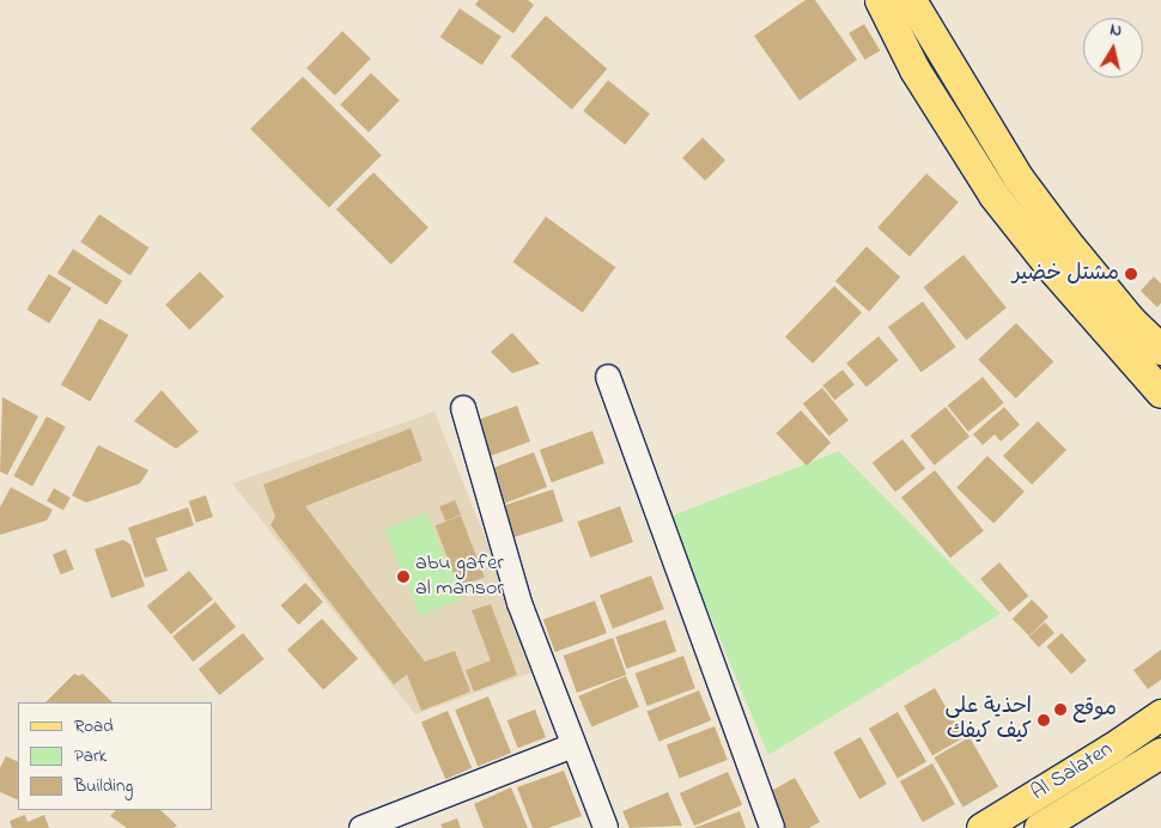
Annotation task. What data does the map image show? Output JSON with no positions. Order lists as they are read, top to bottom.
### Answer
{
  "streets": {
    "main road": ["Al Salaten"]
  },
  "places": [
    "مشتل خضير",
    "abu gafer al mansor",
    "موقع",
    "احذية على كيف كيفك"
  ],
  "legend": ["Road", "Park", "Building"],
  "north": "top"
}
